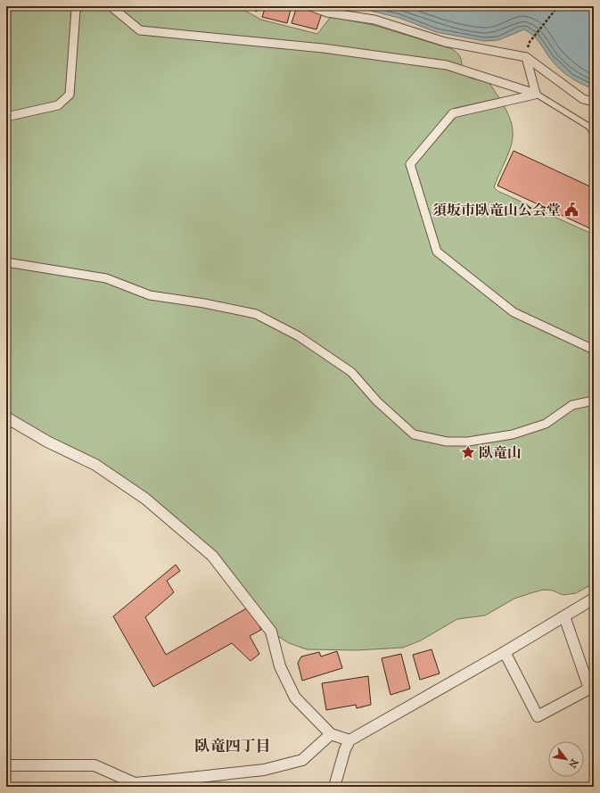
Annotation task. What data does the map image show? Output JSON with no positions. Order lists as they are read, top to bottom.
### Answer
{
  "districts": ["臥竜四丁目"],
  "places": {
    "public building": ["須坂市臥竜山公会堂"],
    "place": ["臥竜山"]
  },
  "north": "bottom right"
}
